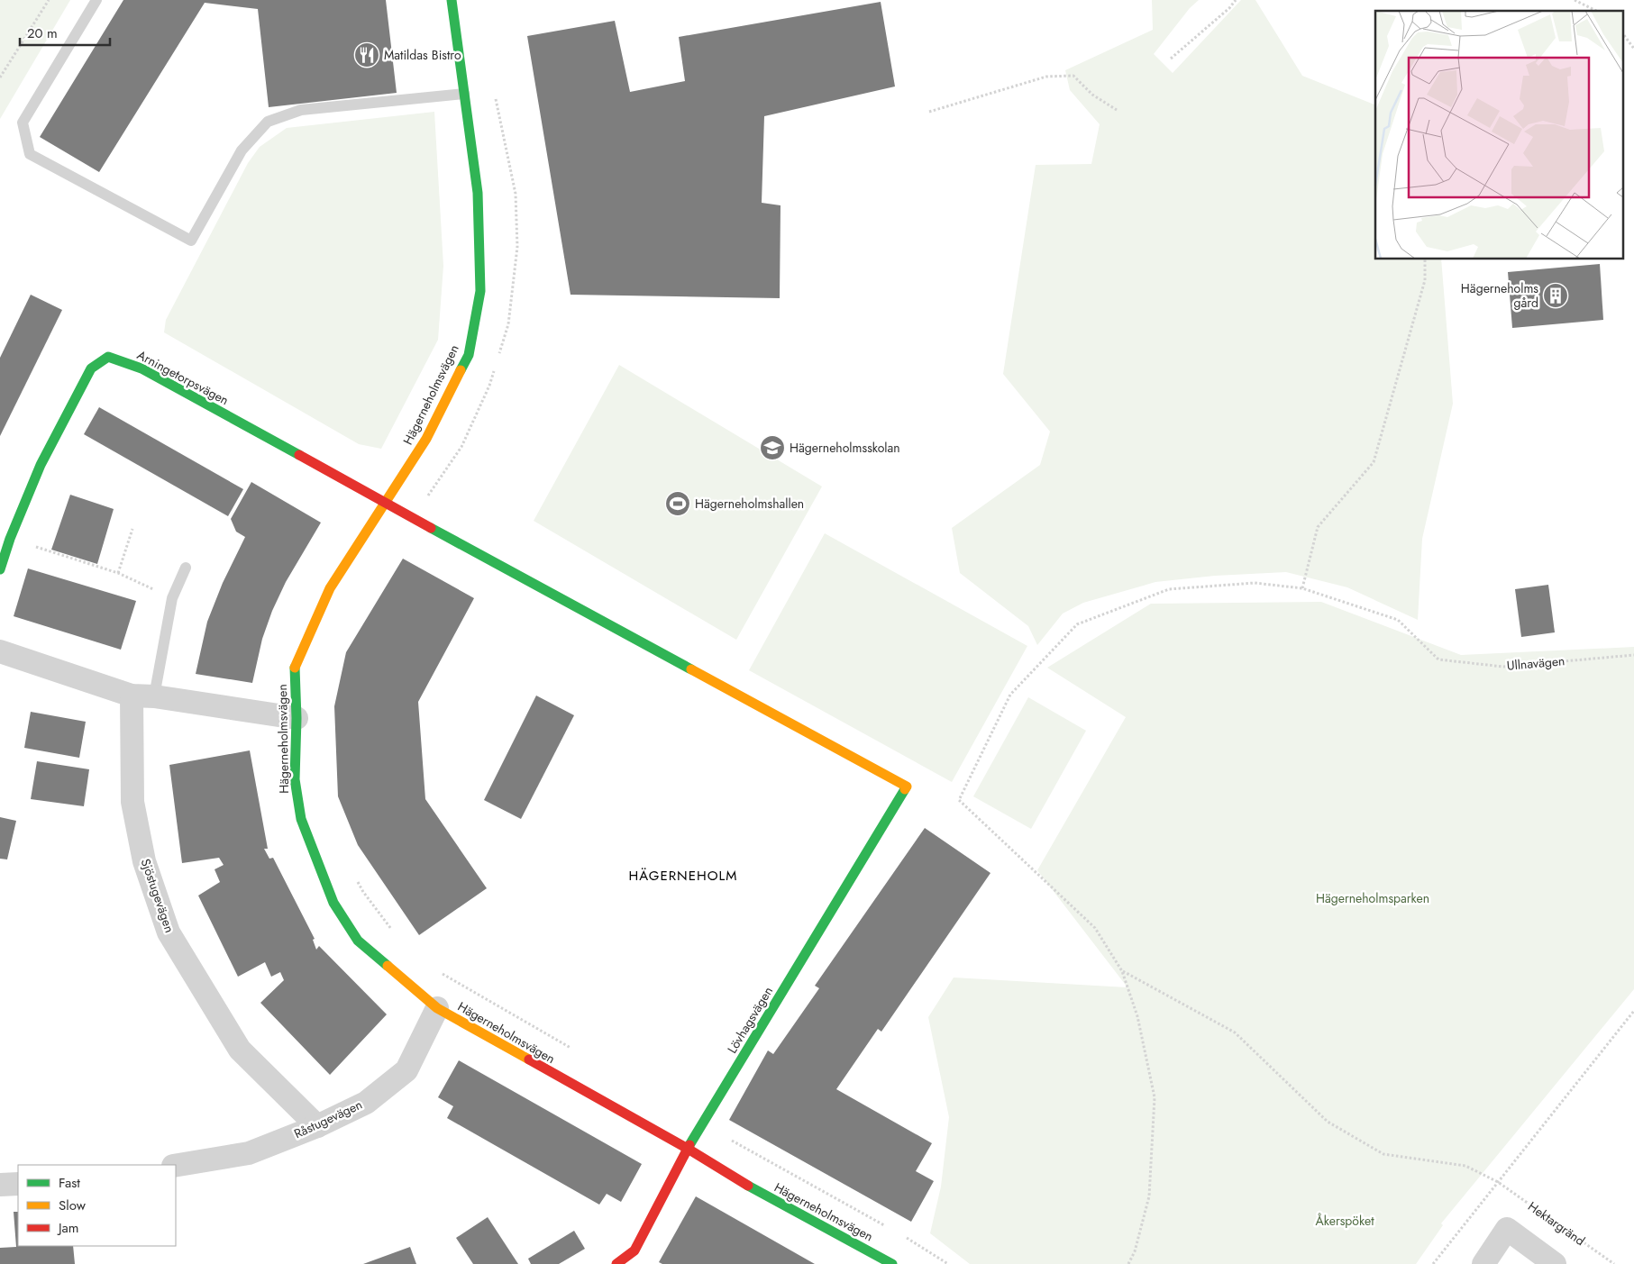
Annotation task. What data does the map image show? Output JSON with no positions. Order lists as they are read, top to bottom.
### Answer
{
  "streets": {
    "street": [
      "Arningetorpsvägen",
      "Hägerneholmsvägen",
      "Sjöstugevägen",
      "Lövhagsvägen",
      "Råstugevägen"
    ],
    "path": ["Ullnavägen", "Hektargränd"]
  },
  "crossings": [
    ["Arningetorpsvägen", "Hägerneholmsvägen"],
    ["Hägerneholmsvägen", "Lövhagsvägen"],
    ["Hägerneholmsvägen", "Råstugevägen"],
    ["Sjöstugevägen", "Råstugevägen"]
  ],
  "districts": ["HÄGERNEHOLM"],
  "parks": ["Hägerneholmsparken", "Åkerspöket"],
  "places": {
    "restaurant": ["Matildas Bistro"],
    "building": ["Hägerneholms gård"],
    "school or university": ["Hägerneholmsskolan"],
    "sports": ["Hägerneholmshallen"]
  },
  "legend": ["Fast", "Slow", "Jam"],
  "scale_bar": "20 m"
}
